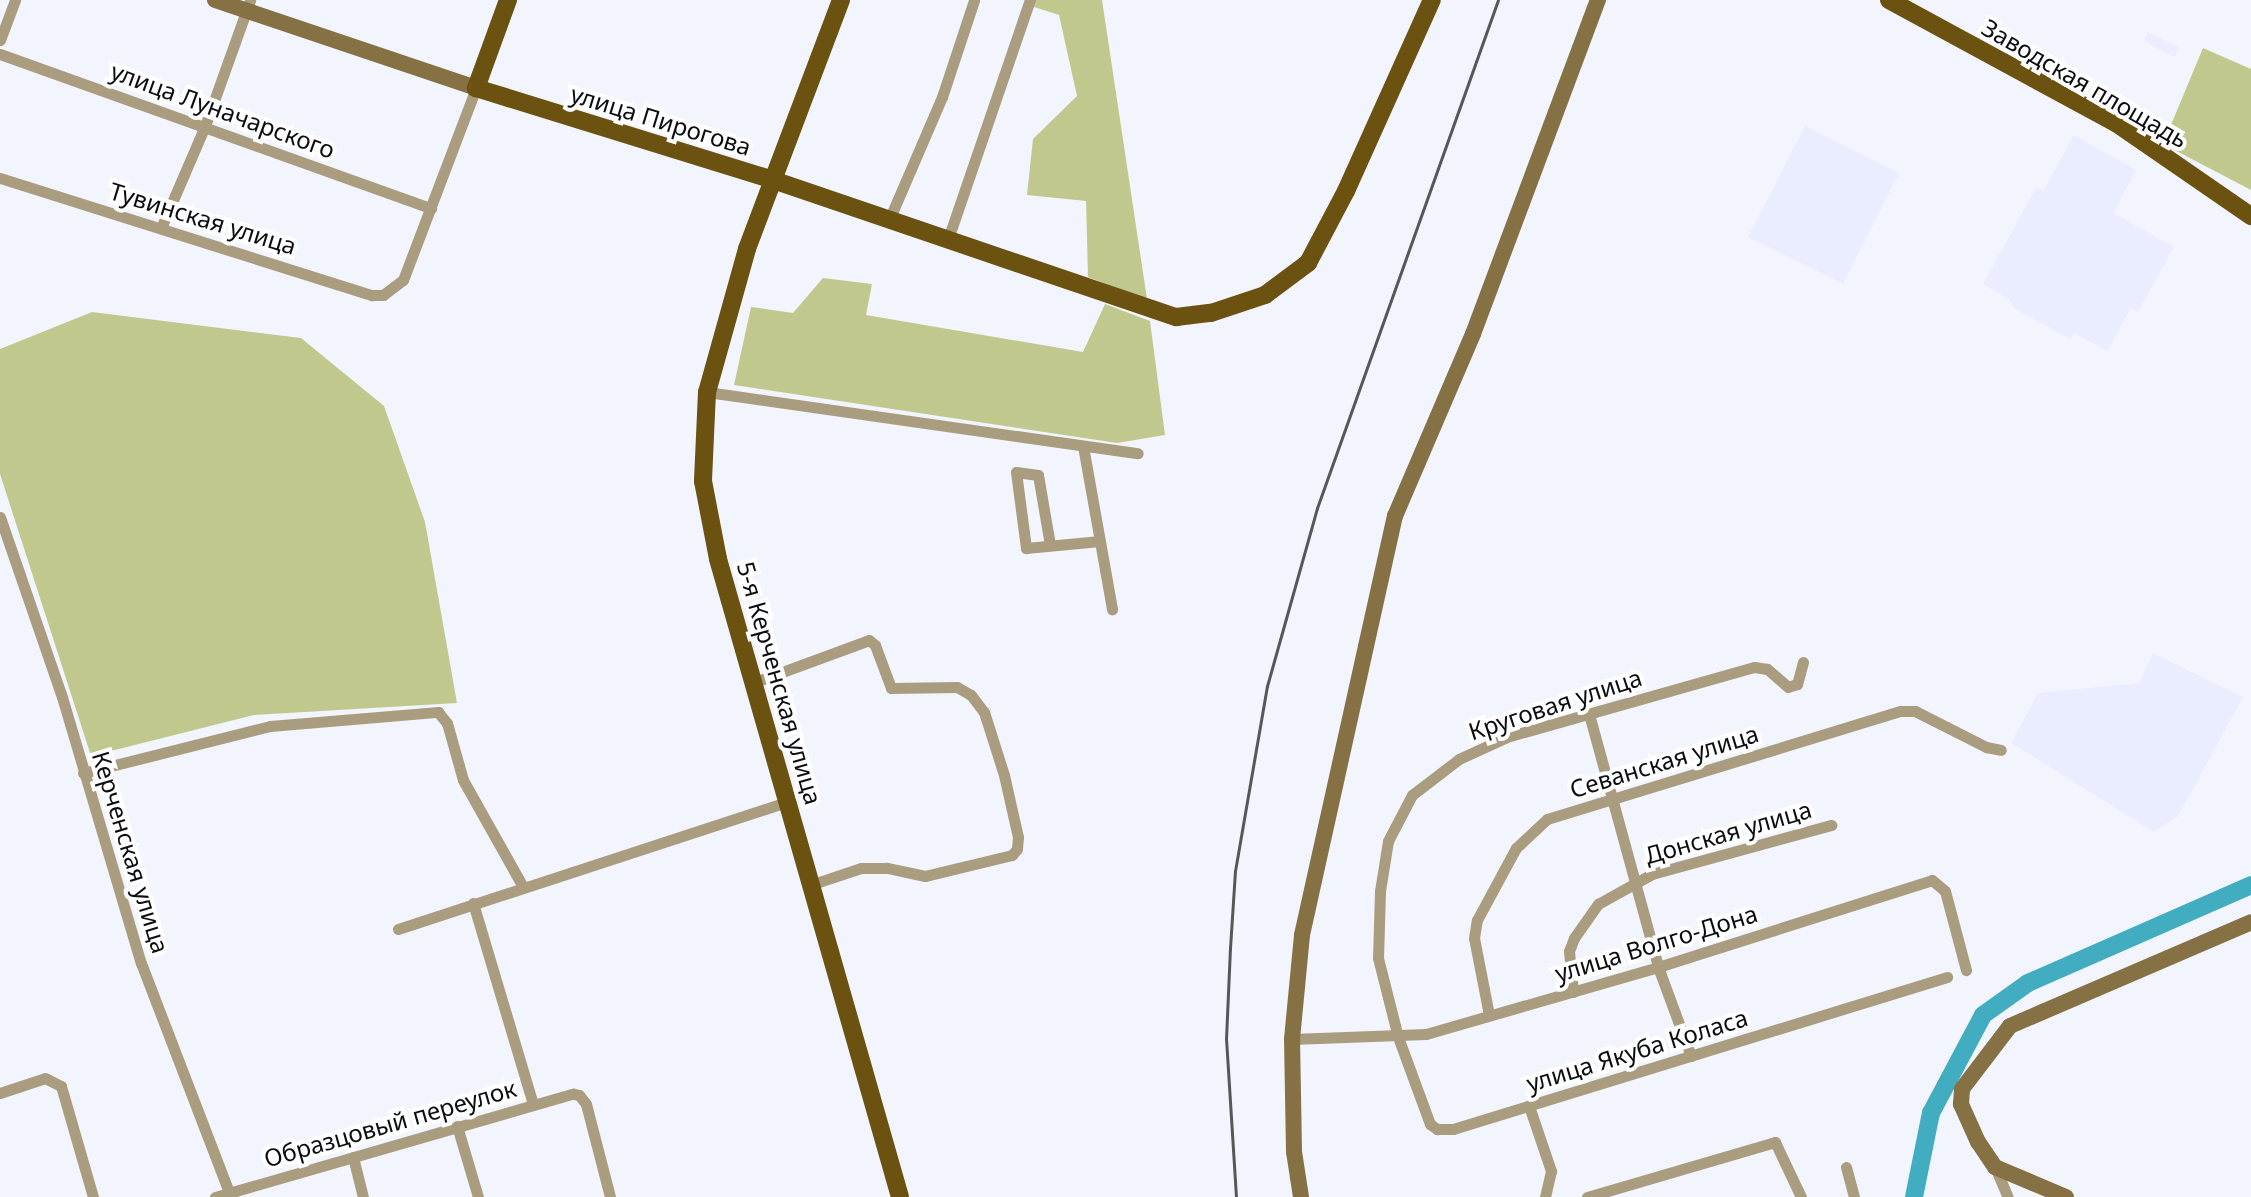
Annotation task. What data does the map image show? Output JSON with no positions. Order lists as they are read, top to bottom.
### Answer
{
  "streets": {
    "main road": ["Заводская площадь", "улица Пирогова", "5-я Керченская улица"],
    "street": [
      "улица Луначарского",
      "Тувинская улица",
      "Круговая улица",
      "Севанская улица",
      "Донская улица",
      "Керченская улица",
      "улица Волго-Дона",
      "улица Якуба Коласа",
      "Образцовый переулок"
    ]
  },
  "crossings": [
    ["улица Луначарского", "Тувинская улица"],
    ["улица Пирогова", "5-я Керченская улица"],
    ["Круговая улица", "улица Волго-Дона"],
    ["Круговая улица", "улица Якуба Коласа"],
    ["Севанская улица", "улица Волго-Дона"],
    ["Донская улица", "улица Волго-Дона"],
    ["Керченская улица", "Образцовый переулок"],
    ["улица Волго-Дона", "улица Якуба Коласа"]
  ]
}
